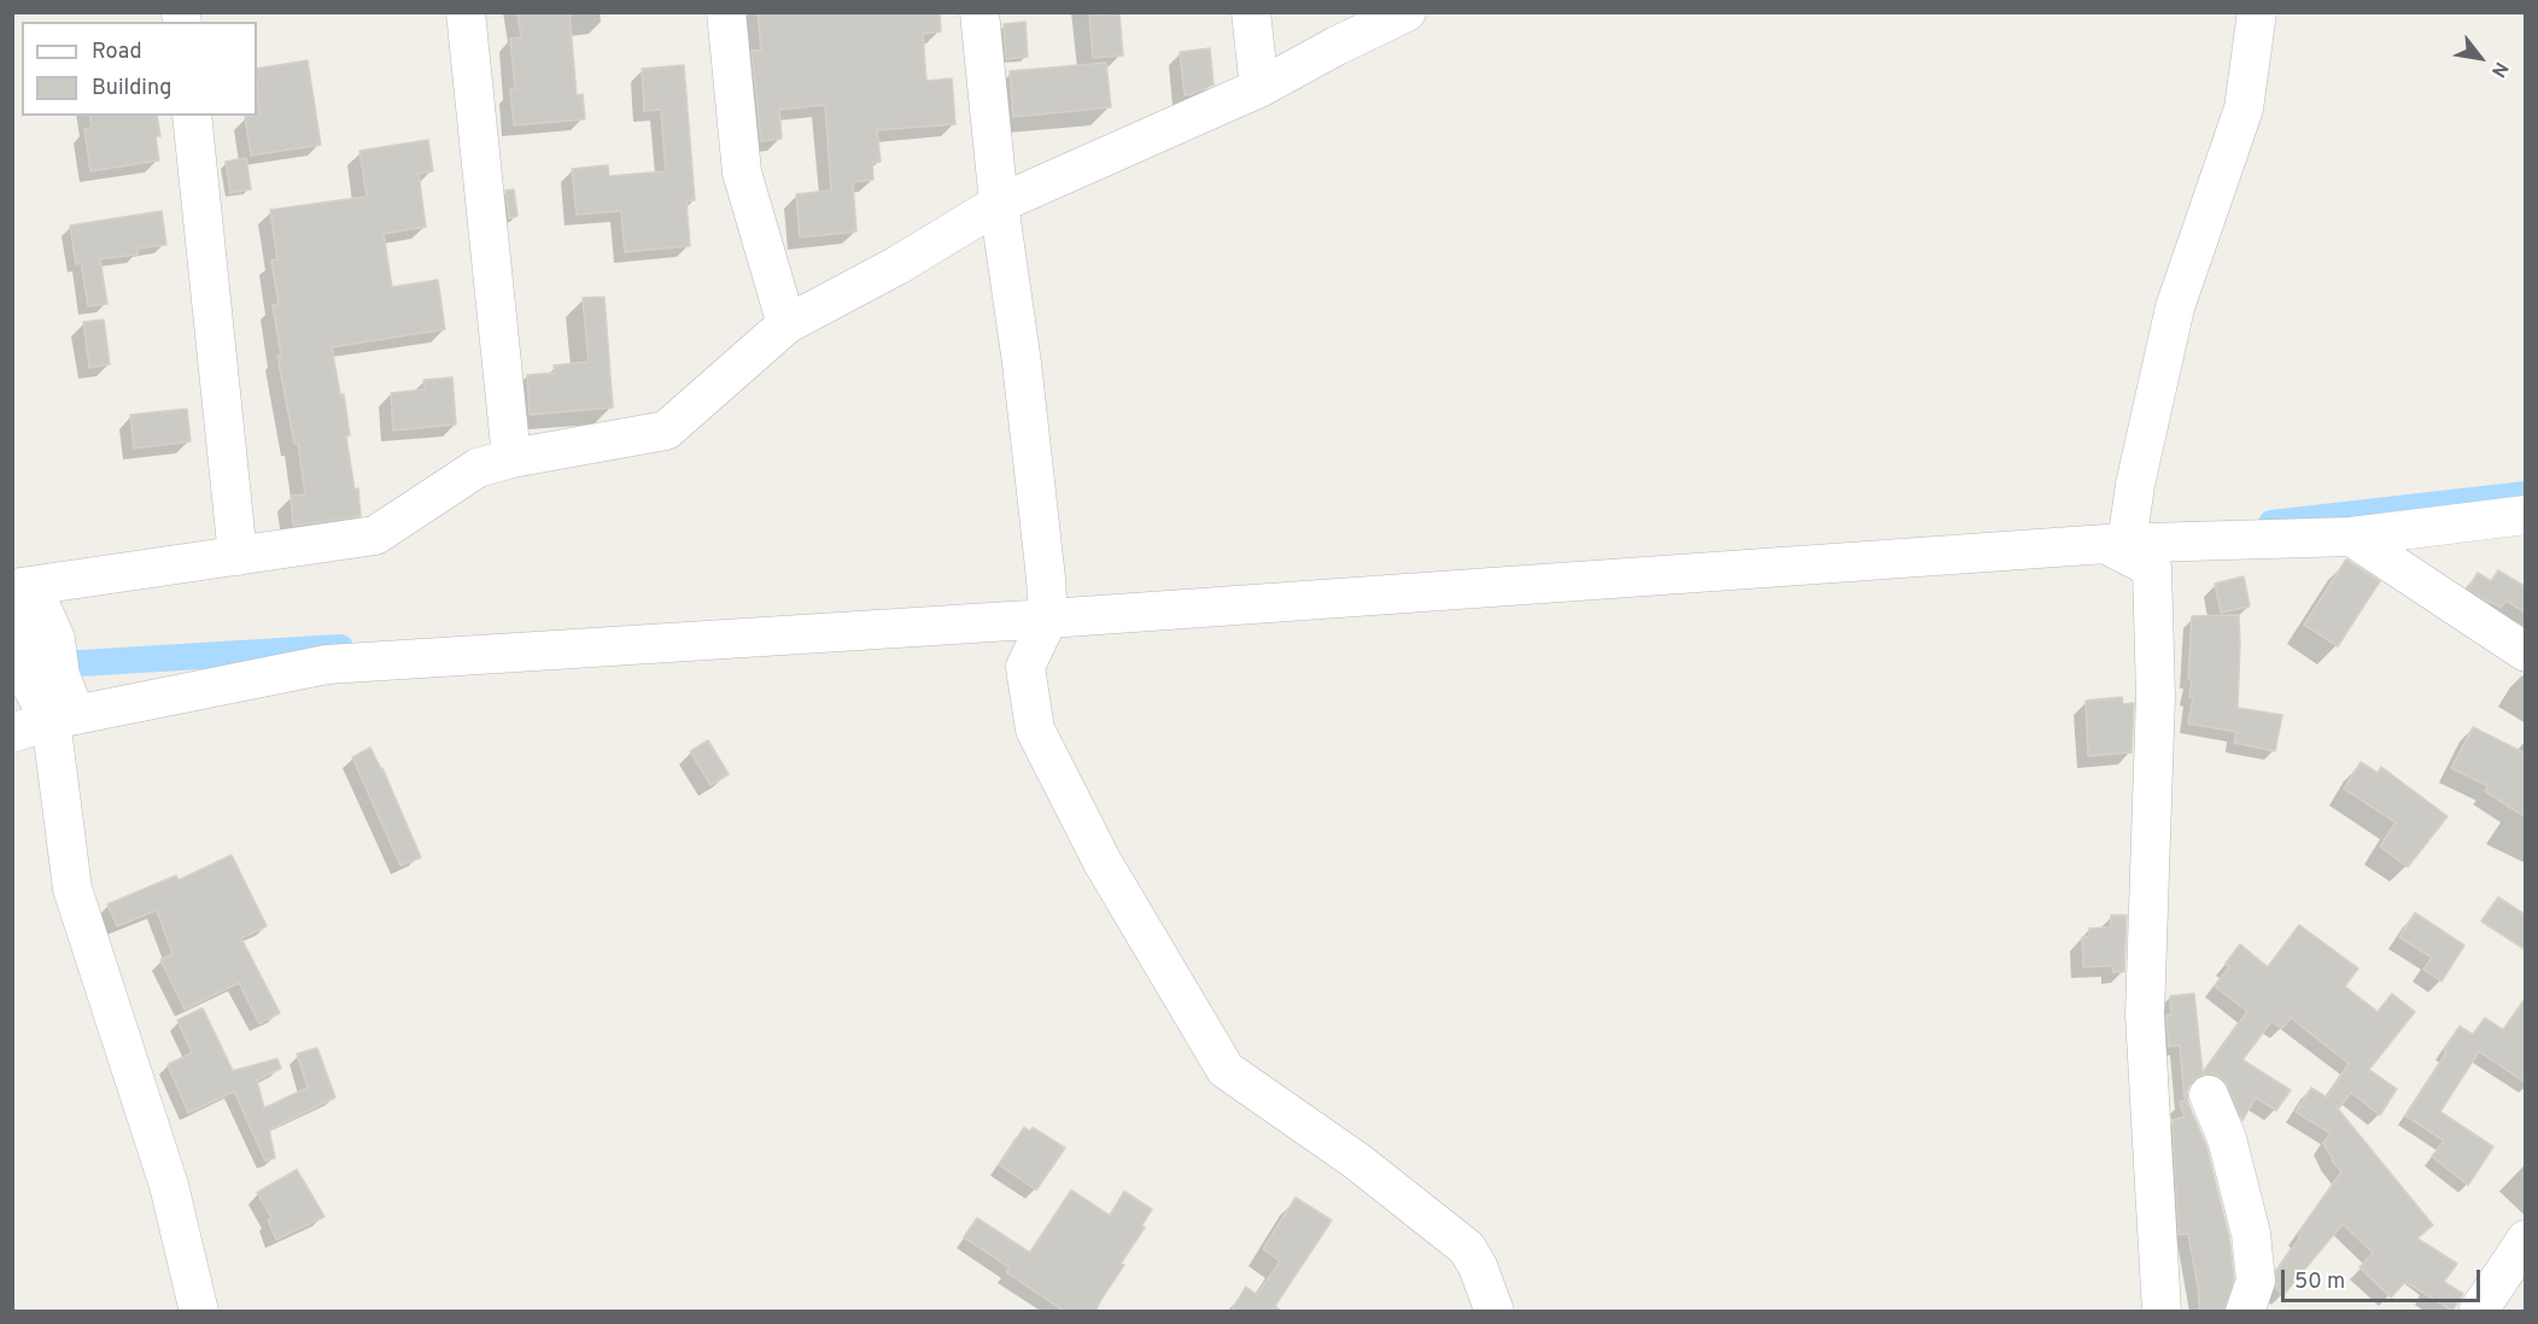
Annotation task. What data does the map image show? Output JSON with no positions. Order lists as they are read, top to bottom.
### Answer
{
  "legend": ["Road", "Building"],
  "scale_bar": "50 m",
  "north": "bottom right"
}
